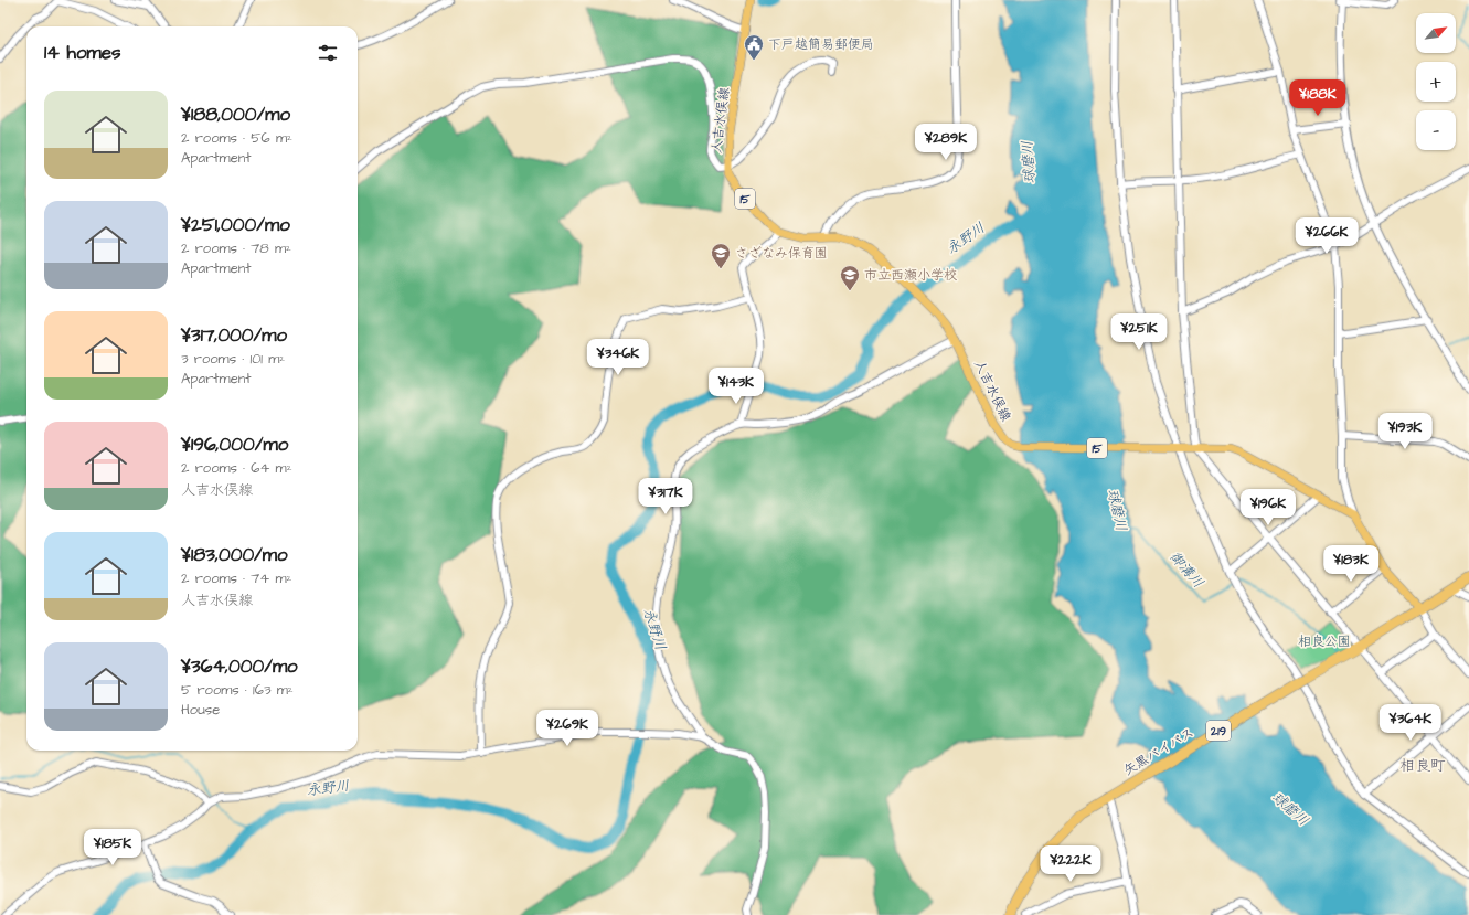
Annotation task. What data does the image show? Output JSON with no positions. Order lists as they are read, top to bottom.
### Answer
{
  "streets": {
    "highway": ["219", "矢黒バイパス"],
    "main road": ["人吉水俣線", "15"]
  },
  "districts": ["相良町"],
  "water": ["球磨川", "永野川", "御溝川"],
  "parks": ["相良公園"],
  "places": {
    "public building": ["下戸越簡易郵便局"],
    "school or university": ["さざなみ保育園", "市立西瀬小学校"]
  },
  "north": "top right",
  "page": {
    "map_buttons": ["+", "−"],
    "heading": "14 homes",
    "price": [
      "¥188K",
      "¥289K",
      "¥266K",
      "¥251K",
      "¥346K",
      "¥143K",
      "¥193K",
      "¥317K",
      "¥196K",
      "¥183K",
      "¥364K",
      "¥269K",
      "¥185K",
      "¥222K"
    ],
    "list": [
      {
        "name": "¥188,000/mo",
        "note": "2 rooms · 56 m² · Apartment"
      },
      {
        "name": "¥251,000/mo",
        "note": "2 rooms · 78 m² · Apartment"
      },
      {
        "name": "¥317,000/mo",
        "note": "3 rooms · 101 m² · Apartment"
      },
      {
        "name": "¥196,000/mo",
        "note": "2 rooms · 64 m² · 人吉水俣線"
      },
      {
        "name": "¥183,000/mo",
        "note": "2 rooms · 74 m² · 人吉水俣線"
      },
      {
        "name": "¥364,000/mo",
        "note": "5 rooms · 163 m² · House"
      }
    ]
  }
}
